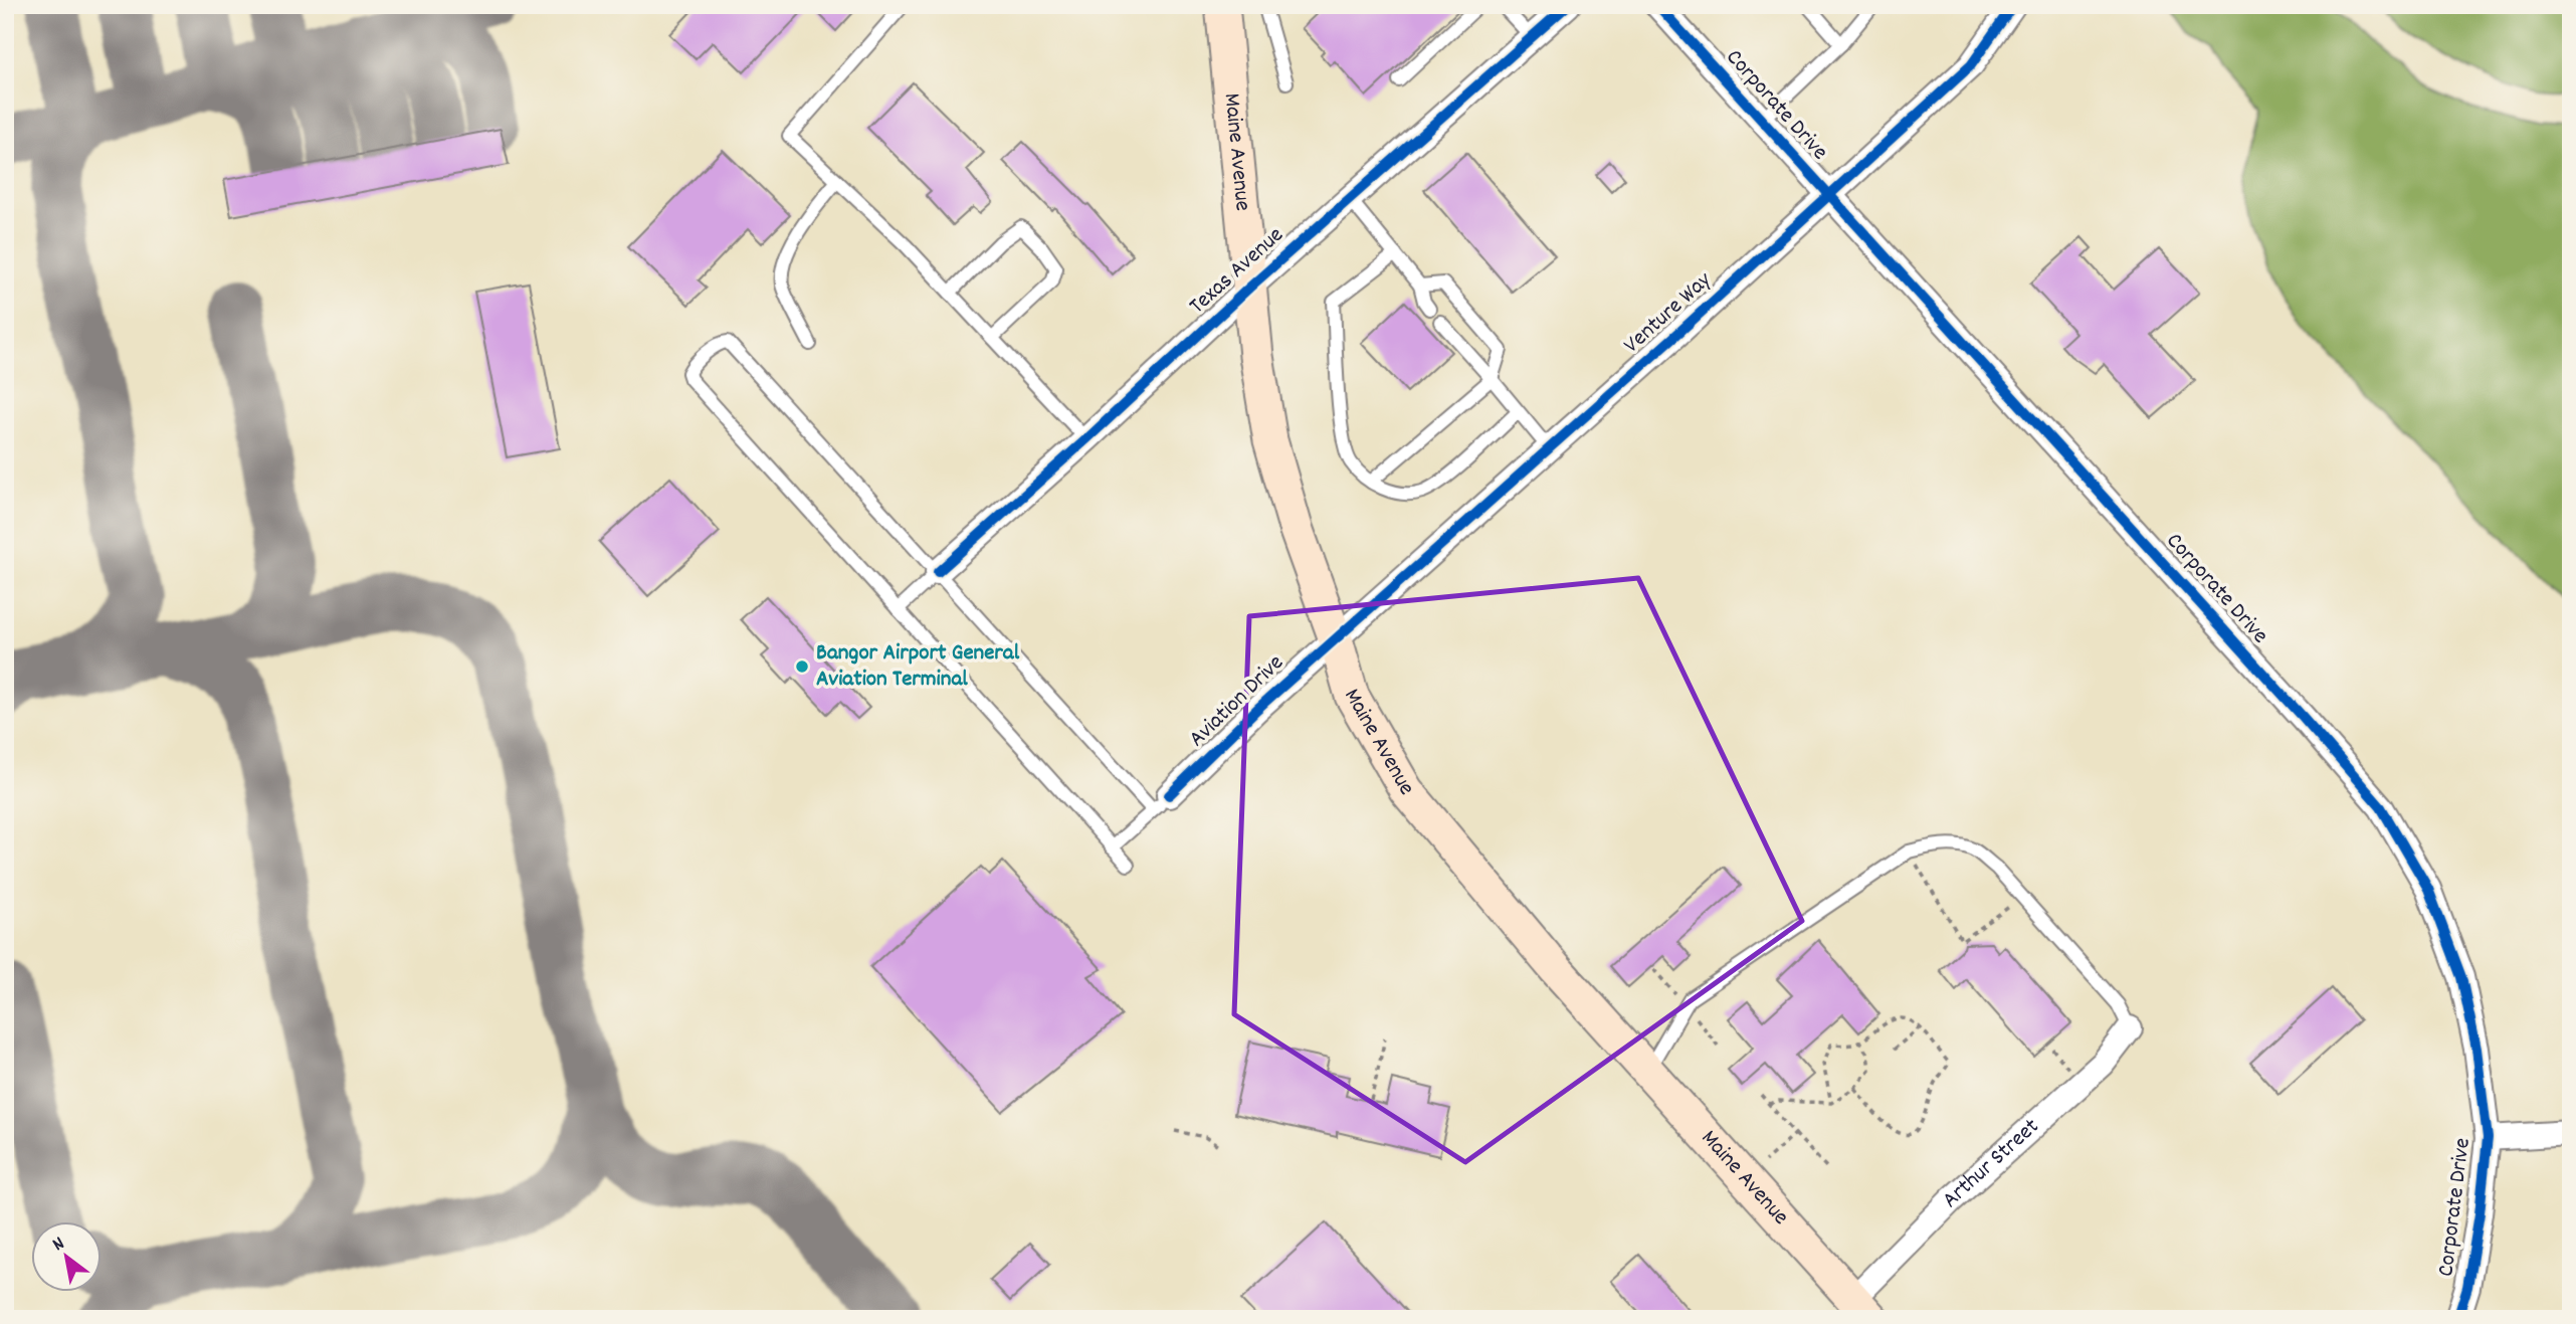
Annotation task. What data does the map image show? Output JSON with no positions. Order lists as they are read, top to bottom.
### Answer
{
  "streets": {
    "main road": ["Maine Avenue"],
    "street": [
      "Corporate Drive",
      "Texas Avenue",
      "Venture Way",
      "Aviation Drive",
      "Arthur Street"
    ]
  },
  "crossings": [
    ["Corporate Drive", "Venture Way"],
    ["Maine Avenue", "Texas Avenue"],
    ["Maine Avenue", "Venture Way"],
    ["Maine Avenue", "Aviation Drive"],
    ["Maine Avenue", "Arthur Street"],
    ["Venture Way", "Aviation Drive"]
  ],
  "places": ["Bangor Airport General Aviation Terminal"],
  "north": "top left"
}
